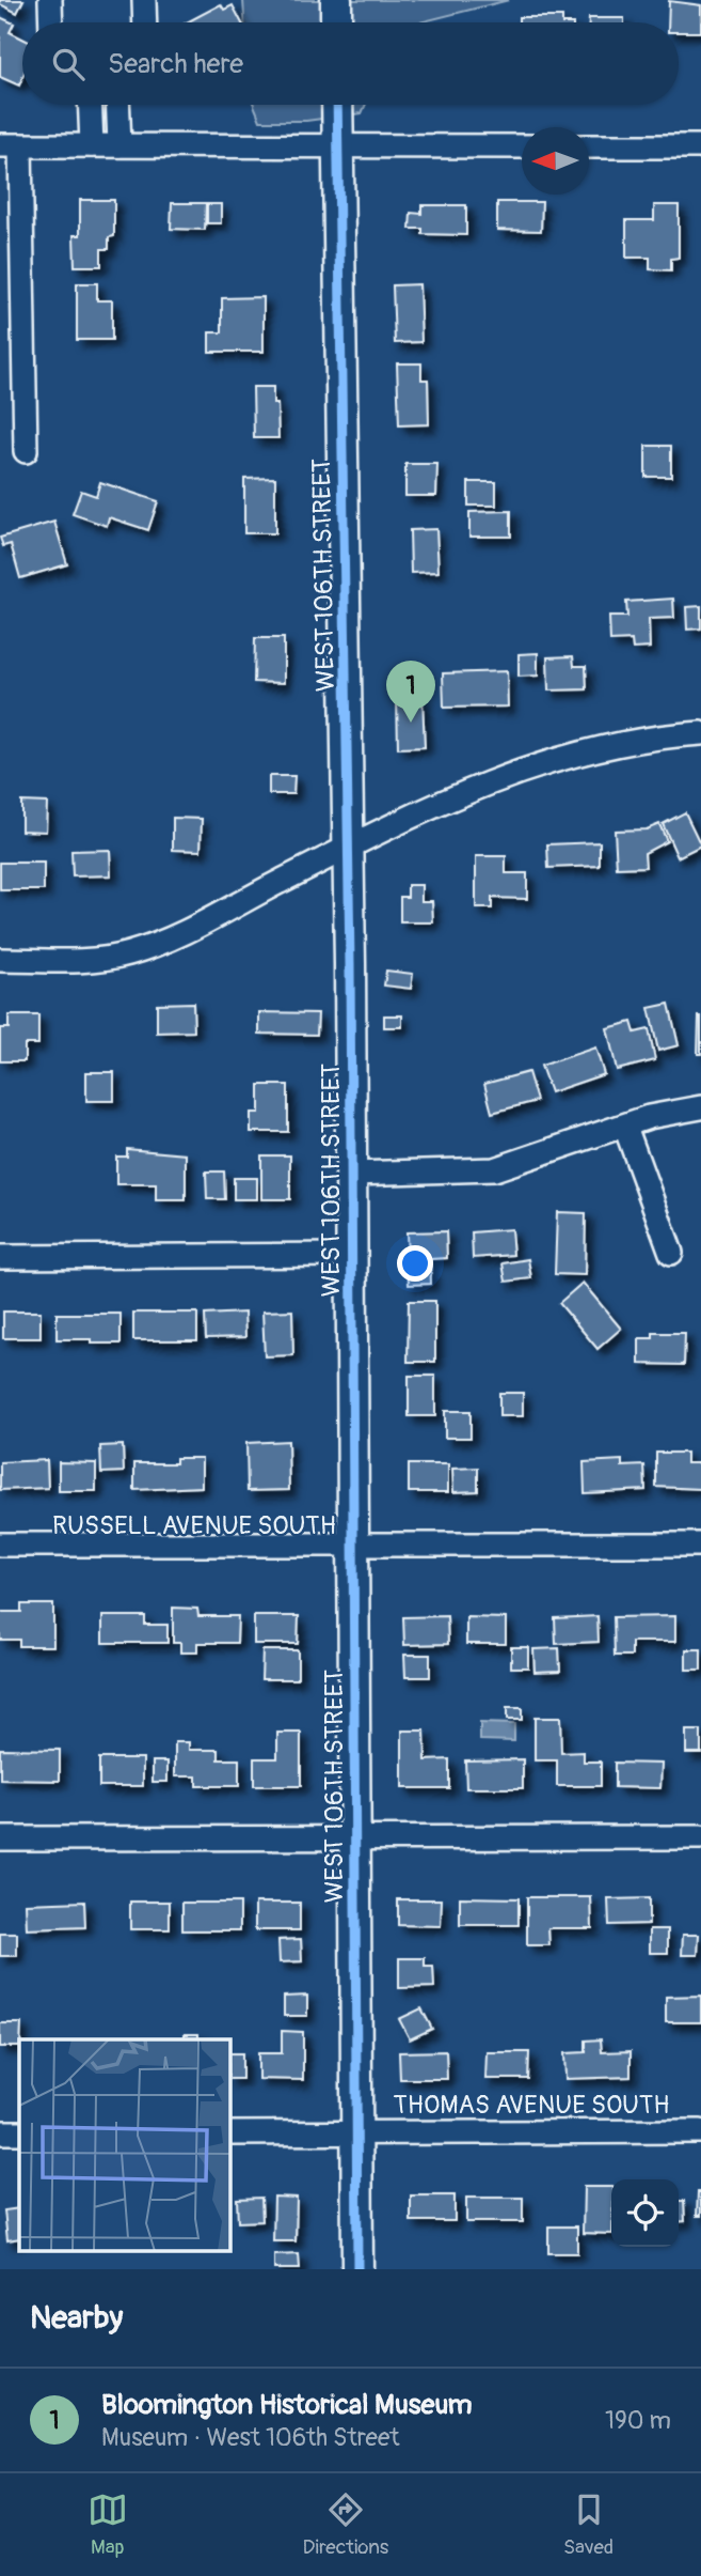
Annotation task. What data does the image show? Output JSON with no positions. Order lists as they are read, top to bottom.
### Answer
{
  "streets": {
    "street": ["WEST 106TH STREET", "RUSSELL AVENUE SOUTH", "THOMAS AVENUE SOUTH"]
  },
  "crossings": [
    ["WEST 106TH STREET", "RUSSELL AVENUE SOUTH"],
    ["WEST 106TH STREET", "THOMAS AVENUE SOUTH"]
  ],
  "north": "left",
  "page": {
    "search": "Search here",
    "pins": "1",
    "heading": "Nearby",
    "list": [
      {
        "mark": "1",
        "name": "Bloomington Historical Museum",
        "note": "Museum · West 106th Street",
        "value": "190 m"
      }
    ],
    "nav": ["Map", "Directions", "Saved"]
  }
}
